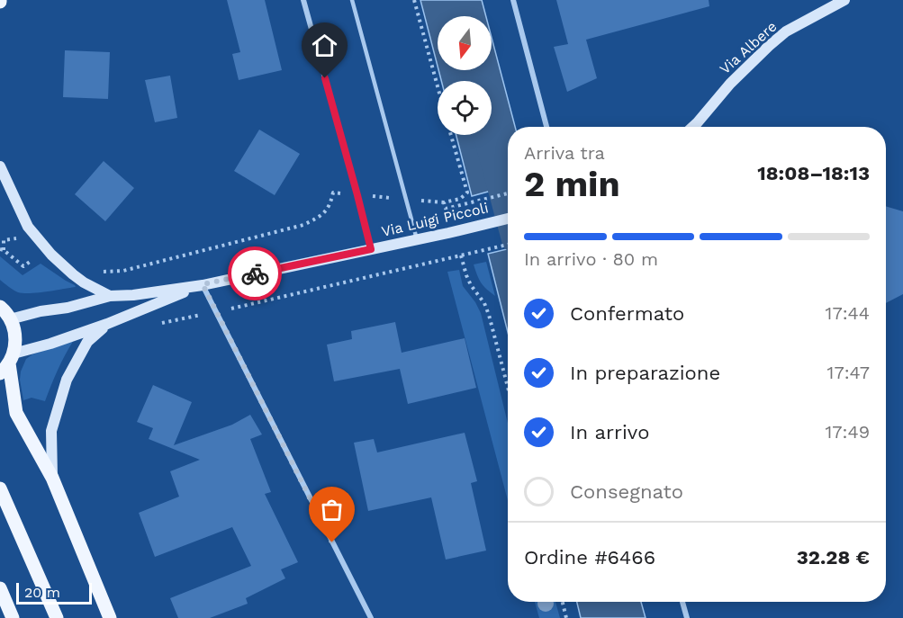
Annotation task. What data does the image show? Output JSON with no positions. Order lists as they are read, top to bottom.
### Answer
{
  "streets": {
    "street": ["Via Albere", "Via Luigi Piccoli"]
  },
  "scale_bar": "20 m",
  "north": "bottom",
  "page": {
    "heading": ["2 min", "Arriva tra", "18:08–18:13"],
    "panel": ["Ordine #6466", "32.28 €"],
    "bar": "In arrivo · 80 m",
    "list": [
      ["Confermato", "17:44"],
      ["In preparazione", "17:47"],
      ["In arrivo", "17:49"],
      "Consegnato"
    ],
    "scale": "20 m"
  }
}
